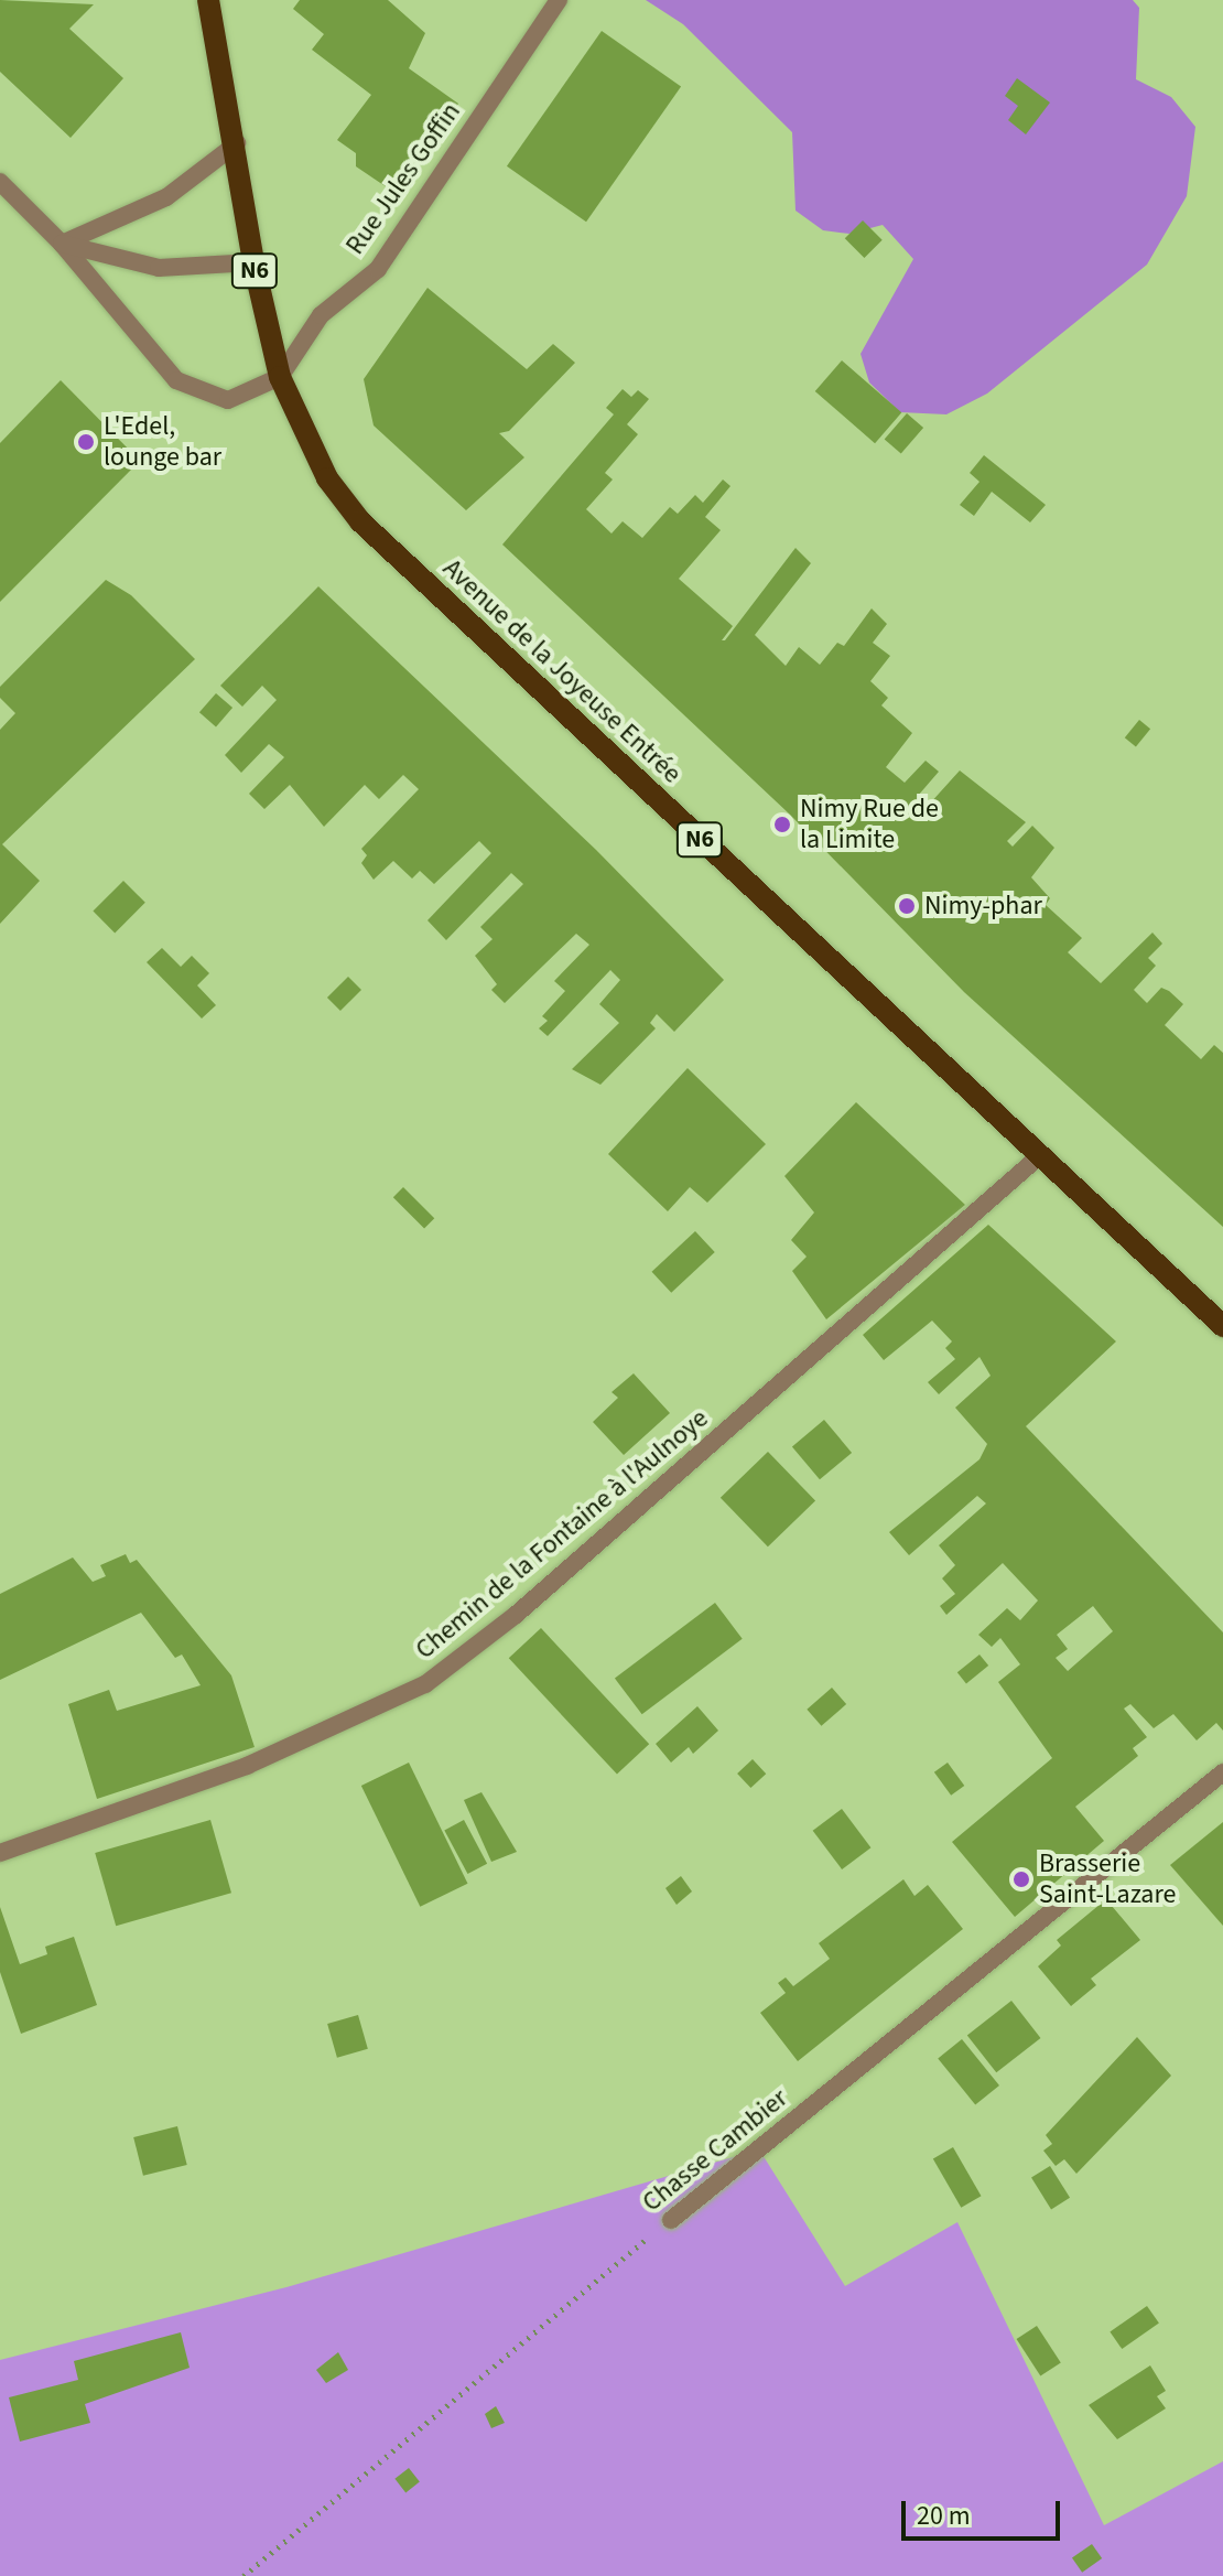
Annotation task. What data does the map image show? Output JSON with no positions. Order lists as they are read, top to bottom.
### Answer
{
  "streets": {
    "main road": ["N6", "Avenue de la Joyeuse Entrée"],
    "street": ["Rue Jules Goffin", "Chemin de la Fontaine à l'Aulnoye", "Chasse Cambier"]
  },
  "crossings": [
    ["Rue Jules Goffin", "Avenue de la Joyeuse Entrée"],
    ["N6", "Avenue de la Joyeuse Entrée"],
    ["N6", "Chemin de la Fontaine à l'Aulnoye"],
    ["Avenue de la Joyeuse Entrée", "Chemin de la Fontaine à l'Aulnoye"]
  ],
  "places": [
    "L'Edel, lounge bar",
    "Nimy Rue de la Limite",
    "Nimy-phar",
    "Brasserie Saint-Lazare"
  ],
  "scale_bar": "20 m"
}
